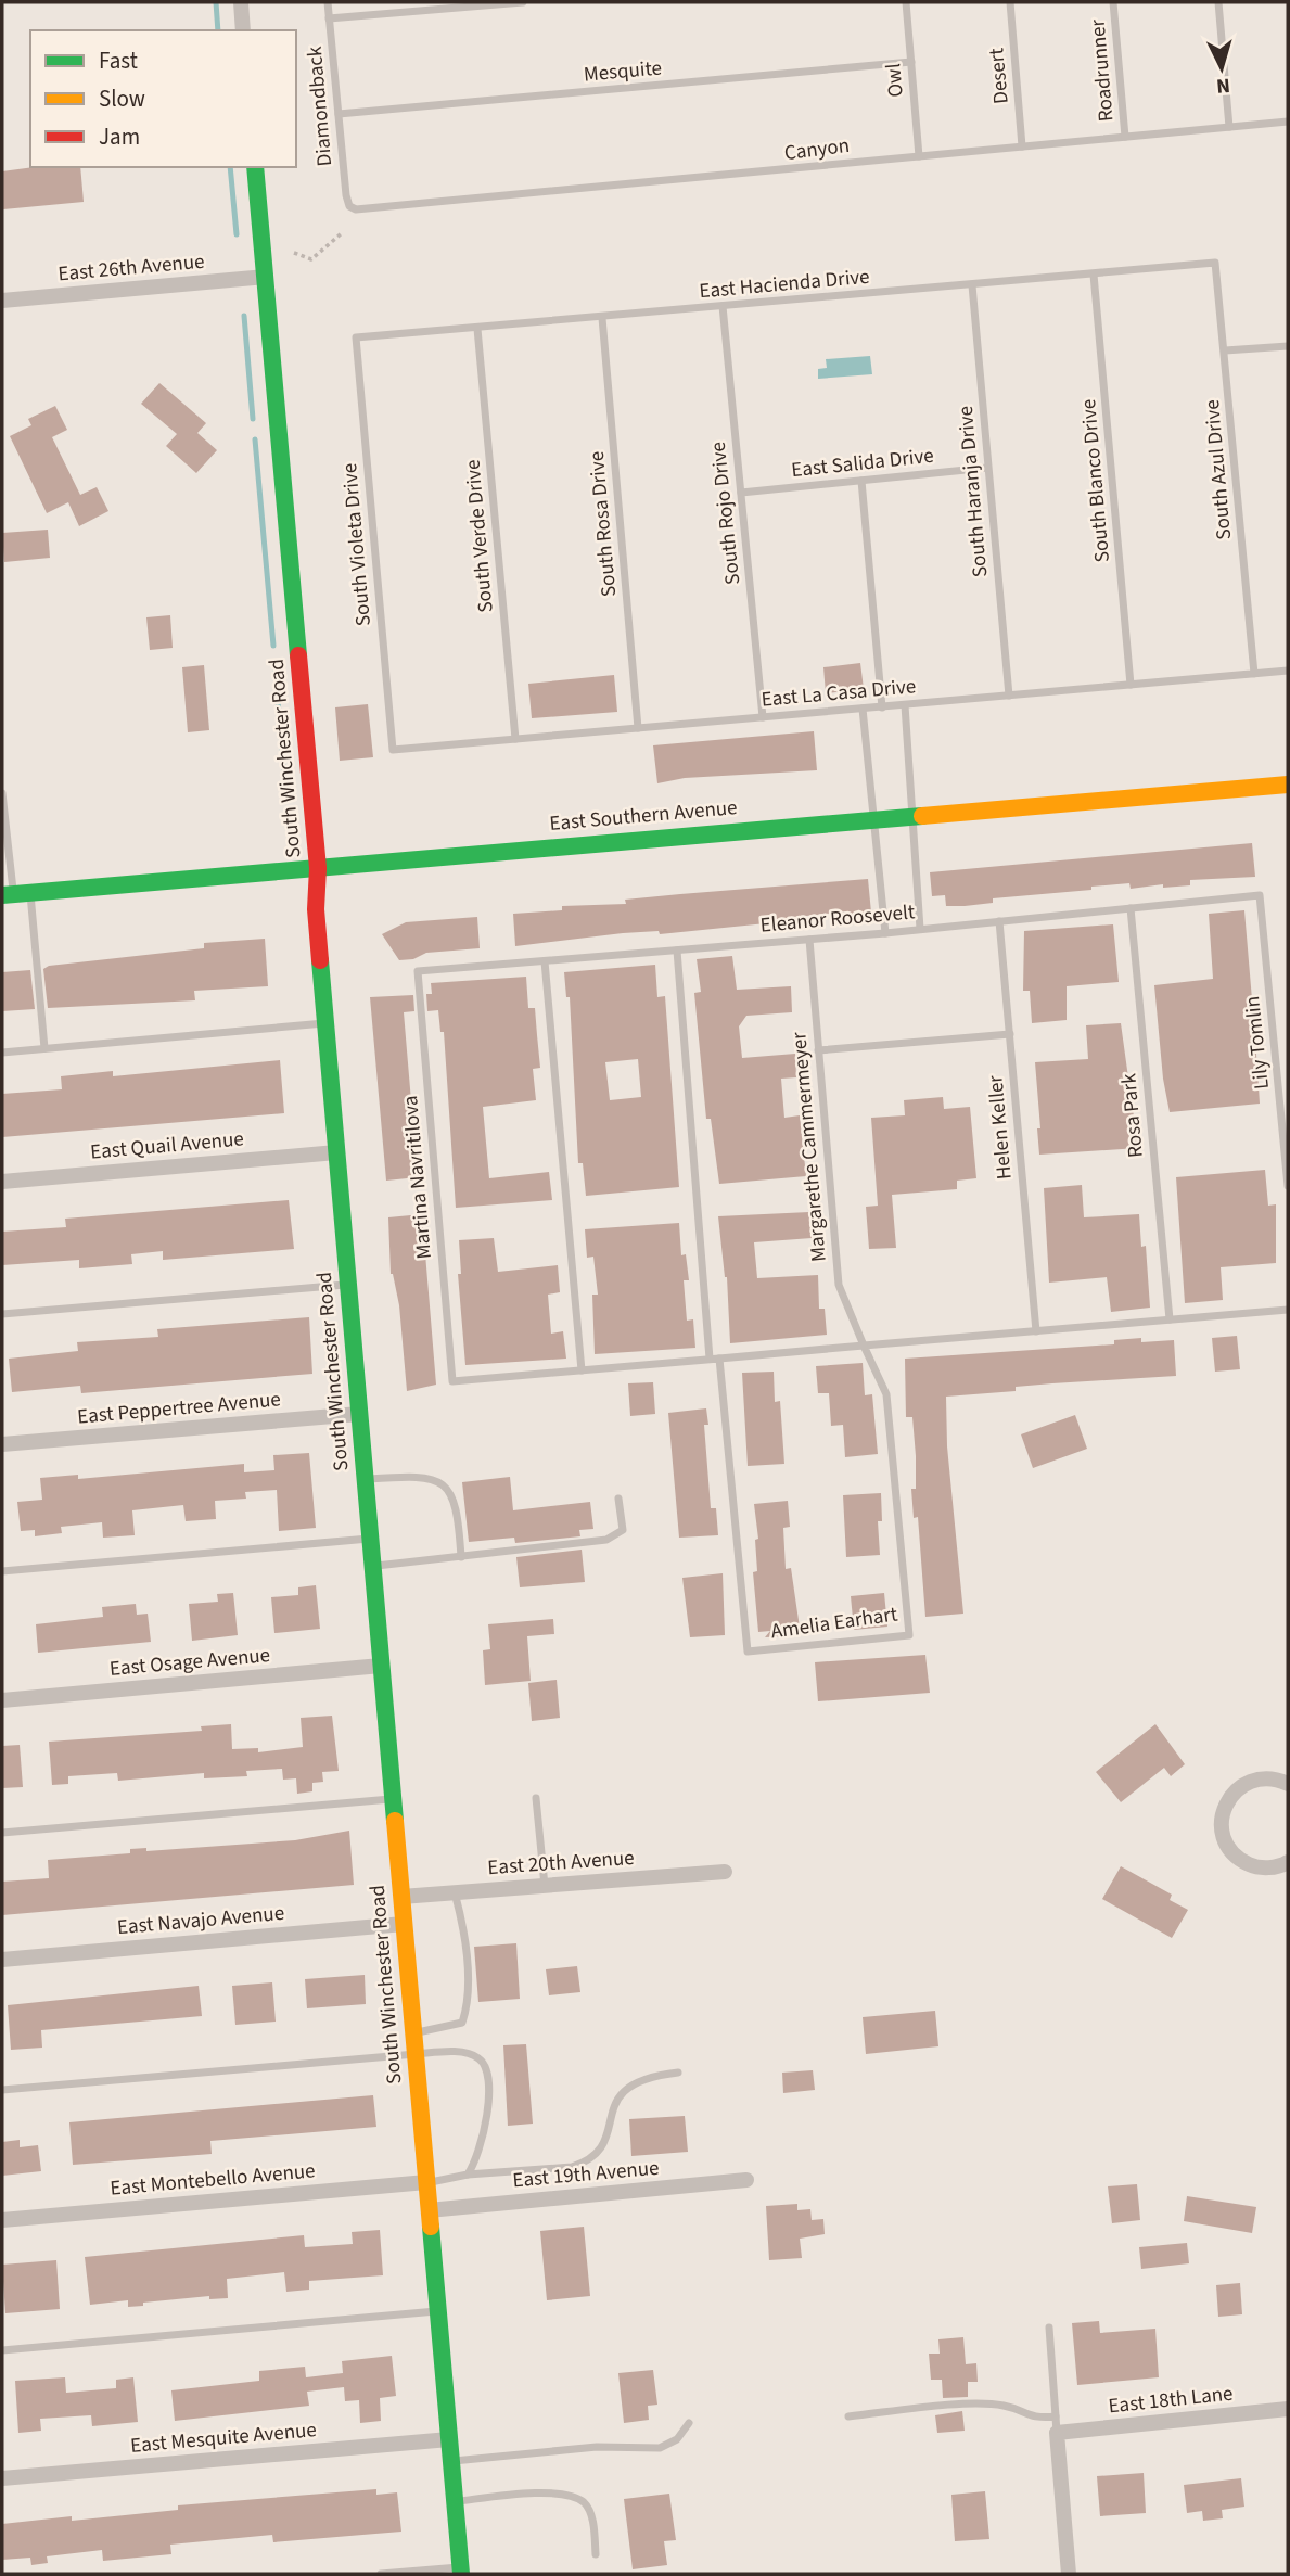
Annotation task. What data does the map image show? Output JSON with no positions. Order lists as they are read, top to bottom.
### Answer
{
  "streets": {
    "street": [
      "East 26th Avenue",
      "South Winchester Road",
      "East Southern Avenue",
      "East Quail Avenue",
      "East Peppertree Avenue",
      "East Osage Avenue",
      "East 20th Avenue",
      "East Navajo Avenue",
      "East 19th Avenue",
      "East Montebello Avenue",
      "East 18th Lane",
      "East Mesquite Avenue"
    ],
    "lane": [
      "Roadrunner",
      "Mesquite",
      "Desert",
      "Owl",
      "Diamondback",
      "Canyon",
      "East Hacienda Drive",
      "East Salida Drive",
      "South Azul Drive",
      "South Blanco Drive",
      "South Haranja Drive",
      "South Rojo Drive",
      "South Rosa Drive",
      "South Verde Drive",
      "South Violeta Drive",
      "East La Casa Drive",
      "Eleanor Roosevelt",
      "Lily Tomlin",
      "Rosa Park",
      "Helen Keller",
      "Margarethe Cammermeyer",
      "Martina Navritilova",
      "Amelia Earhart"
    ]
  },
  "crossings": [
    ["Roadrunner", "Canyon"],
    ["Mesquite", "Owl"],
    ["Mesquite", "Diamondback"],
    ["Desert", "Canyon"],
    ["Owl", "Canyon"],
    ["Diamondback", "Canyon"],
    ["East 26th Avenue", "South Winchester Road"],
    ["East Hacienda Drive", "South Azul Drive"],
    ["East Hacienda Drive", "South Blanco Drive"],
    ["East Hacienda Drive", "South Haranja Drive"],
    ["East Hacienda Drive", "South Rojo Drive"],
    ["East Hacienda Drive", "South Rosa Drive"],
    ["East Hacienda Drive", "South Verde Drive"],
    ["East Hacienda Drive", "South Violeta Drive"],
    ["East Salida Drive", "South Haranja Drive"],
    ["East Salida Drive", "South Rojo Drive"],
    ["South Azul Drive", "East La Casa Drive"],
    ["South Blanco Drive", "East La Casa Drive"],
    ["South Haranja Drive", "East La Casa Drive"],
    ["South Rojo Drive", "East La Casa Drive"],
    ["South Rosa Drive", "East La Casa Drive"],
    ["South Verde Drive", "East La Casa Drive"],
    ["South Violeta Drive", "East La Casa Drive"],
    ["South Winchester Road", "East Southern Avenue"],
    ["South Winchester Road", "East Quail Avenue"],
    ["South Winchester Road", "East Peppertree Avenue"],
    ["South Winchester Road", "East Osage Avenue"],
    ["South Winchester Road", "East 20th Avenue"],
    ["South Winchester Road", "East Navajo Avenue"],
    ["South Winchester Road", "East 19th Avenue"],
    ["South Winchester Road", "East Montebello Avenue"],
    ["South Winchester Road", "East Mesquite Avenue"],
    ["Eleanor Roosevelt", "Lily Tomlin"],
    ["Eleanor Roosevelt", "Rosa Park"],
    ["Eleanor Roosevelt", "Helen Keller"],
    ["Eleanor Roosevelt", "Margarethe Cammermeyer"],
    ["Eleanor Roosevelt", "Martina Navritilova"],
    ["Margarethe Cammermeyer", "Amelia Earhart"]
  ],
  "legend": ["Fast", "Slow", "Jam"],
  "north": "bottom"
}
